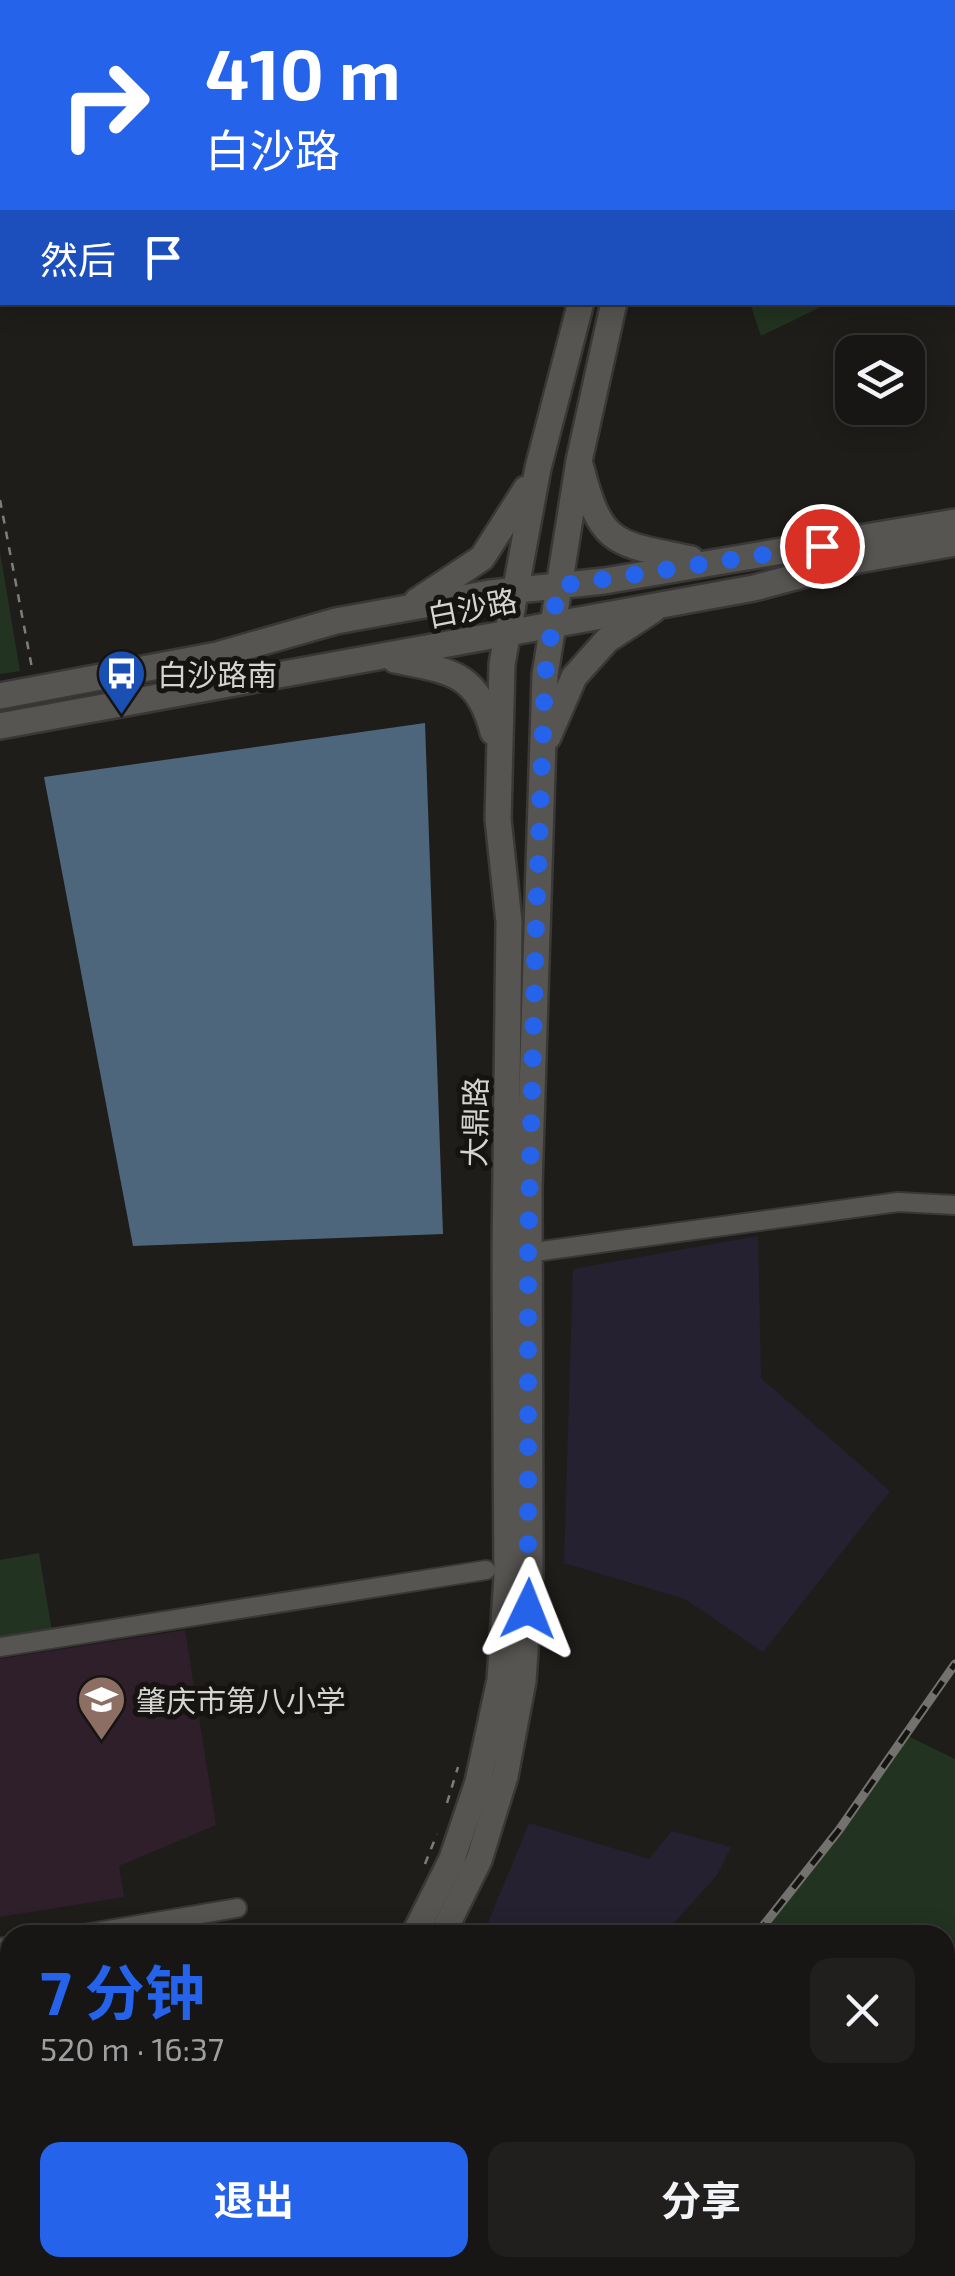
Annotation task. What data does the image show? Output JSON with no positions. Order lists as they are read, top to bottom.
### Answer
{
  "streets": {
    "main road": ["白沙路", "大鼎路"]
  },
  "crossings": [
    ["白沙路", "大鼎路"]
  ],
  "places": {
    "bus stop": ["白沙路南"],
    "school or university": ["肇庆市第八小学"]
  },
  "page": {
    "turn": ["410 m", "白沙路"],
    "then": "然后",
    "heading": ["7 分钟", "520 m · 16:37"],
    "buttons": ["退出", "分享"]
  }
}
